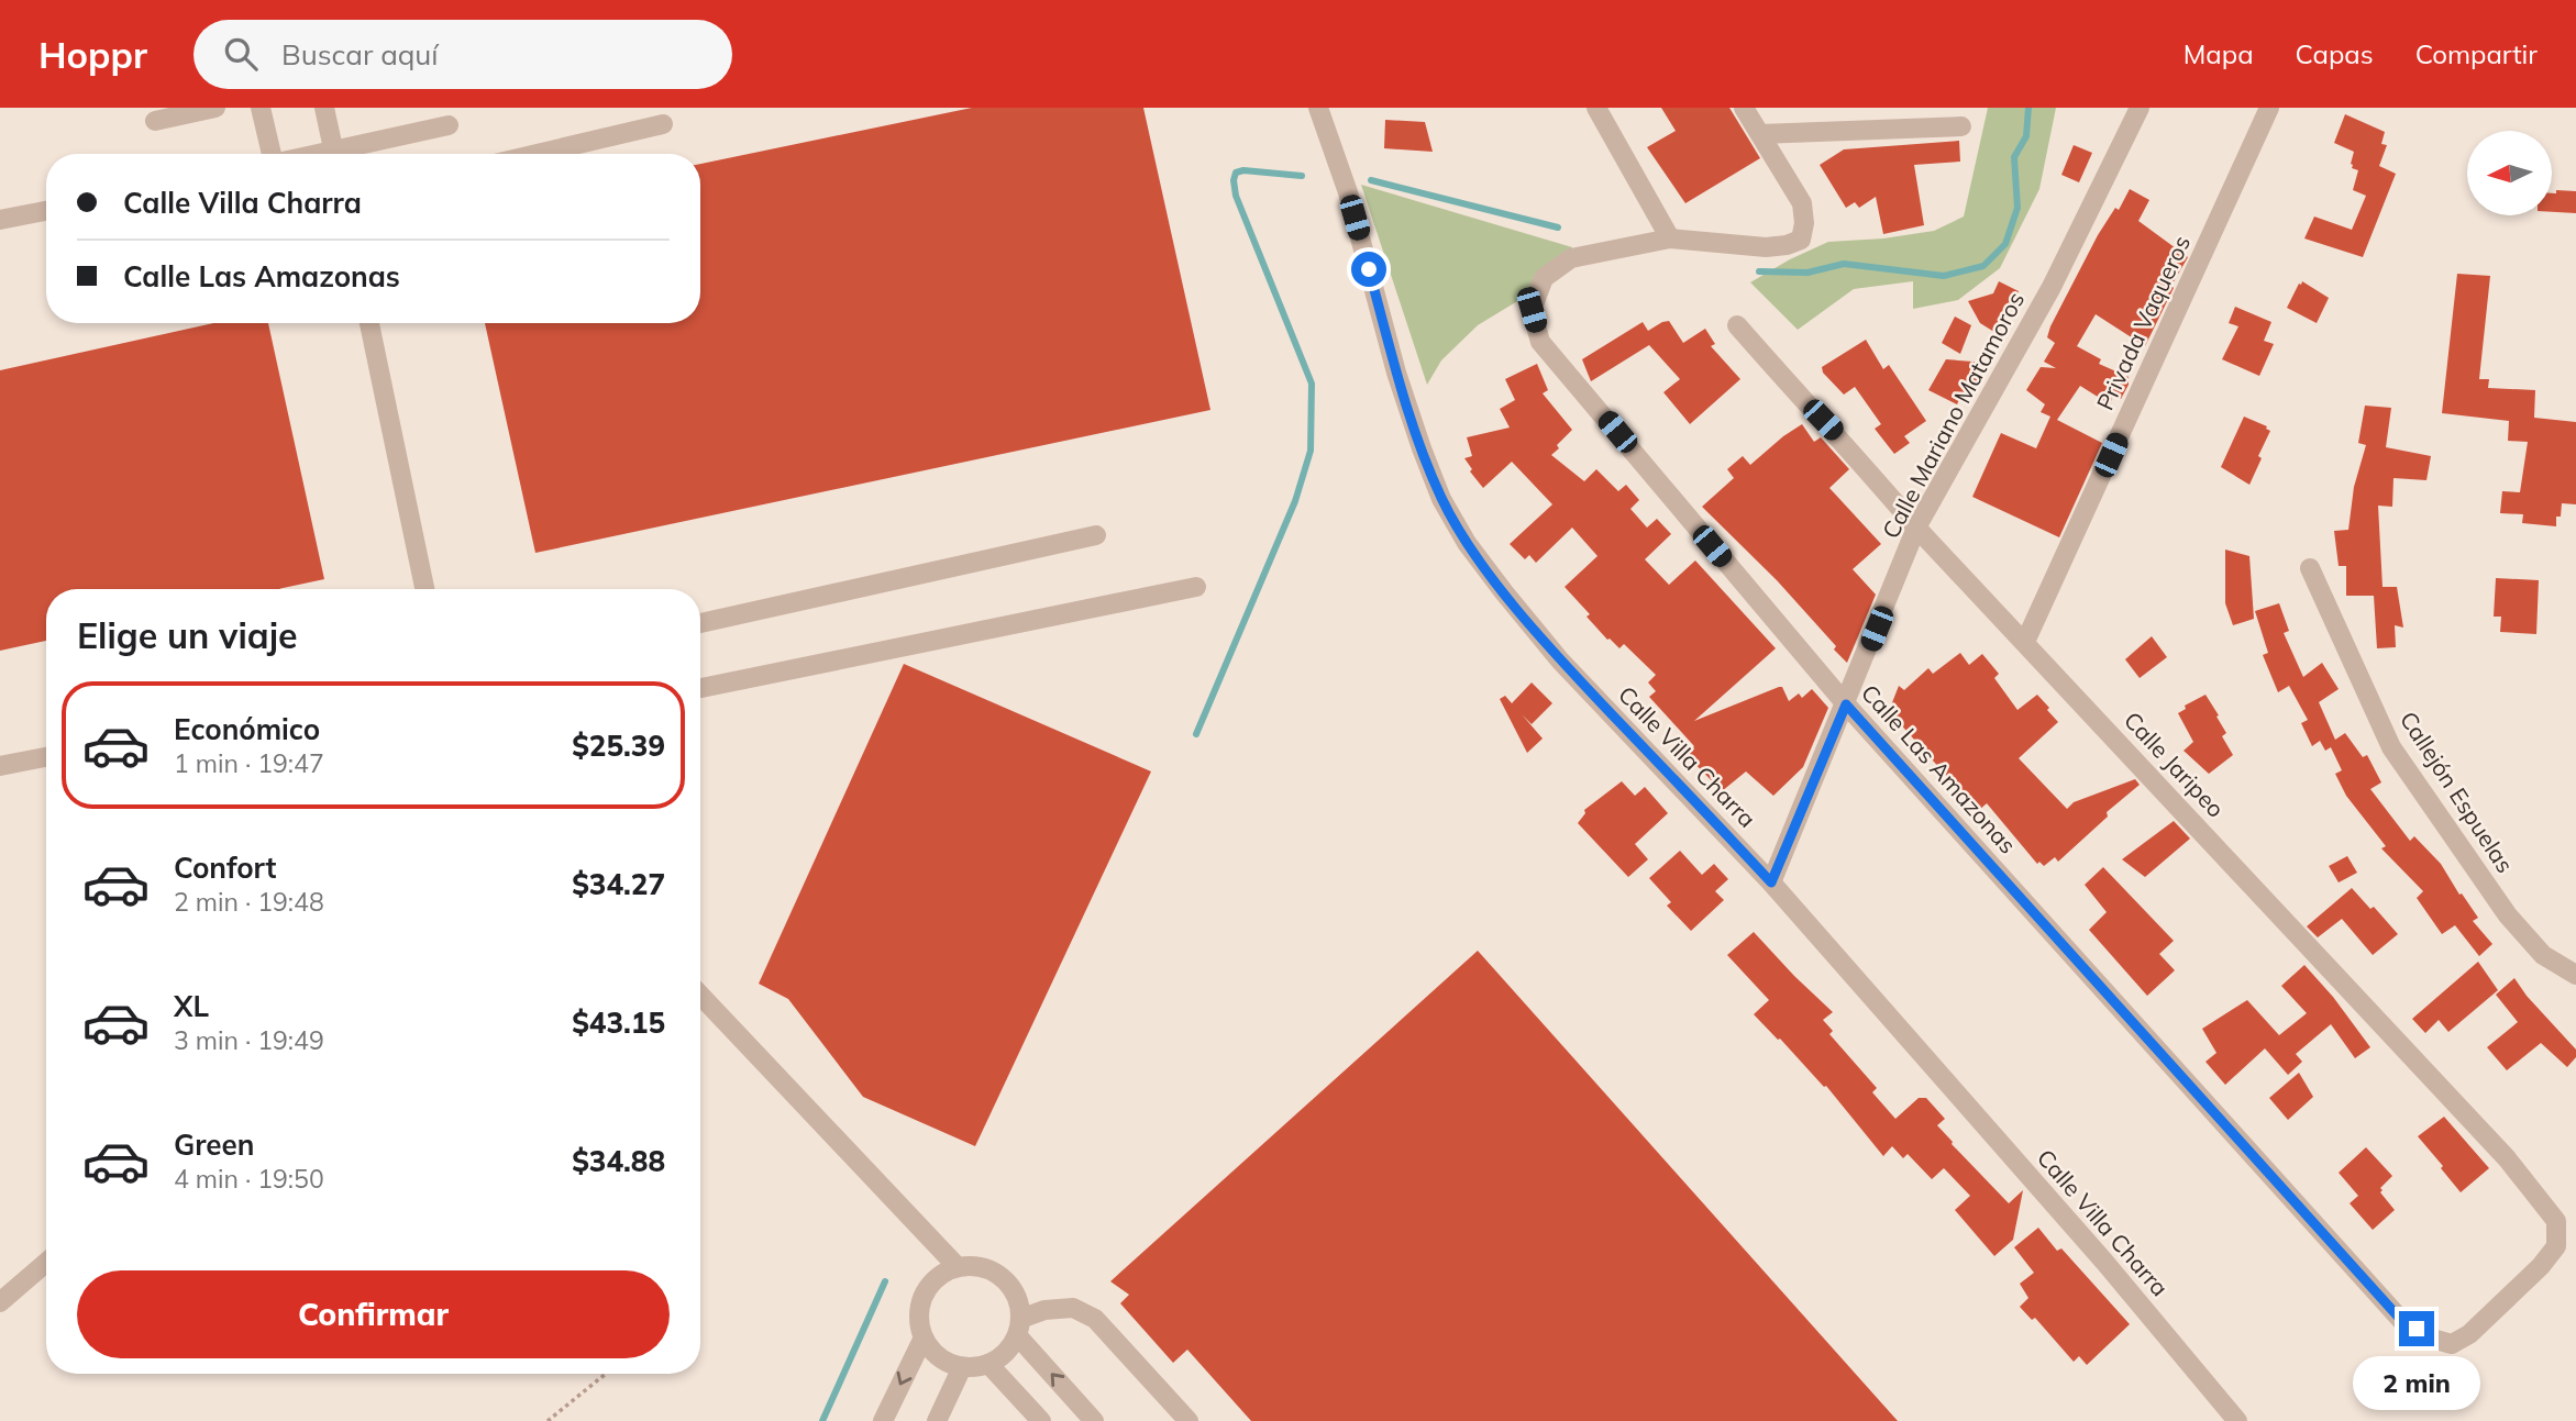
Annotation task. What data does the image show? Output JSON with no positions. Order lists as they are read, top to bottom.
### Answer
{
  "streets": {
    "street": [
      "Privada Vaqueros",
      "Calle Mariano Matamoros",
      "Calle Villa Charra",
      "Calle Jaripeo",
      "Calle Las Amazonas",
      "Callejón Espuelas"
    ]
  },
  "crossings": [
    ["Privada Vaqueros", "Calle Jaripeo"],
    ["Calle Mariano Matamoros", "Calle Villa Charra"],
    ["Calle Mariano Matamoros", "Calle Jaripeo"],
    ["Calle Mariano Matamoros", "Calle Las Amazonas"],
    ["Calle Jaripeo", "Calle Las Amazonas"]
  ],
  "north": "left",
  "page": {
    "header": "Hoppr",
    "search": "Buscar aquí",
    "nav": ["Mapa", "Capas", "Compartir"],
    "banner": ["Calle Villa Charra", "Calle Las Amazonas"],
    "heading": "Elige un viaje",
    "list": [
      {
        "name": "Económico",
        "note": "1 min · 19:47",
        "value": "$25.39"
      },
      {
        "name": "Confort",
        "note": "2 min · 19:48",
        "value": "$34.27"
      },
      {
        "name": "XL",
        "note": "3 min · 19:49",
        "value": "$43.15"
      },
      {
        "name": "Green",
        "note": "4 min · 19:50",
        "value": "$34.88"
      }
    ],
    "buttons": "Confirmar",
    "bubble": "2 min"
  }
}
